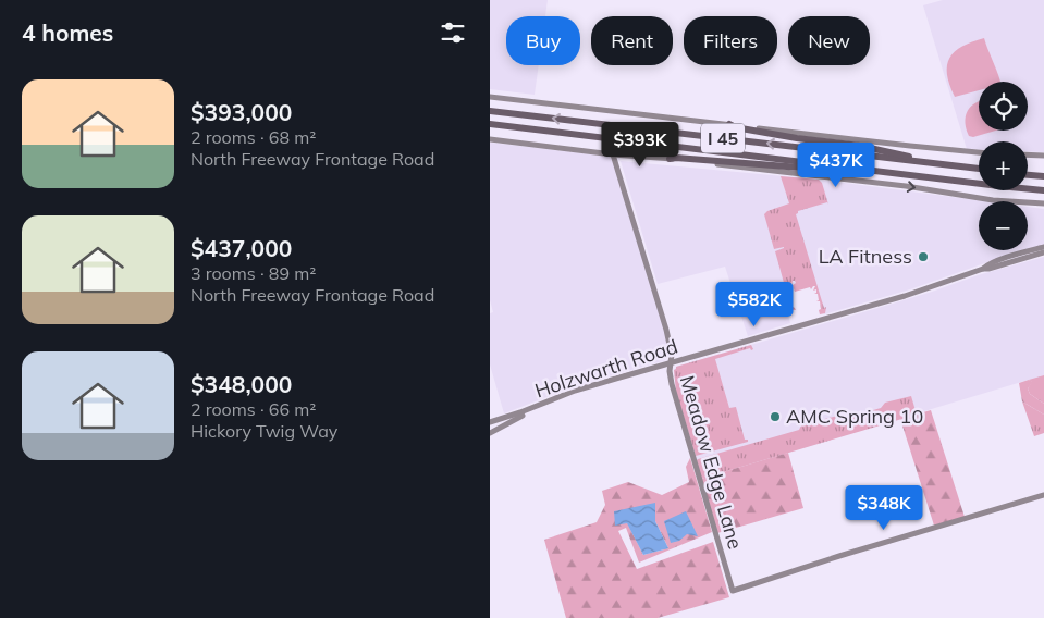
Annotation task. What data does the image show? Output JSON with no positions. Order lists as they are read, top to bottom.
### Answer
{
  "streets": {
    "highway": ["I 45"],
    "main road": ["Holzwarth Road", "Meadow Edge Lane"]
  },
  "crossings": [
    ["Holzwarth Road", "Meadow Edge Lane"]
  ],
  "places": ["LA Fitness", "AMC Spring 10"],
  "page": {
    "heading": "4 homes",
    "chip": [
      "Buy",
      "Rent",
      "Filters",
      "New"
    ],
    "list": [
      {
        "name": "$393,000",
        "note": "2 rooms · 68 m² · North Freeway Frontage Road"
      },
      {
        "name": "$437,000",
        "note": "3 rooms · 89 m² · North Freeway Frontage Road"
      },
      {
        "name": "$348,000",
        "note": "2 rooms · 66 m² · Hickory Twig Way"
      }
    ],
    "map_buttons": ["+", "−"],
    "price": [
      "$393K",
      "$437K",
      "$582K",
      "$348K"
    ]
  }
}
